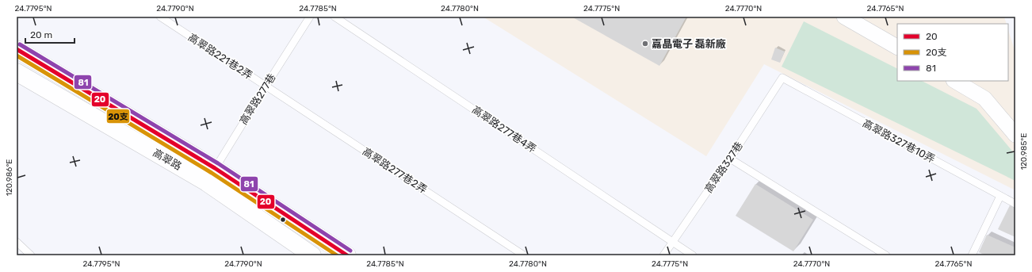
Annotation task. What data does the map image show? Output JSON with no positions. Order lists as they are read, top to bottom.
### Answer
{
  "streets": {
    "street": ["高翠路"],
    "lane": [
      "高翠路221巷2弄",
      "高翠路277巷",
      "高翠路277巷4弄",
      "高翠路327巷10弄",
      "高翠路327巷",
      "高翠路277巷2弄"
    ]
  },
  "crossings": [
    ["高翠路221巷2弄", "高翠路277巷"],
    ["高翠路221巷2弄", "高翠路277巷2弄"],
    ["高翠路277巷", "高翠路"],
    ["高翠路277巷", "高翠路277巷2弄"],
    ["高翠路277巷4弄", "高翠路327巷"],
    ["高翠路327巷10弄", "高翠路327巷"]
  ],
  "places": ["嘉晶電子 磊新廠"],
  "lines": ["transit line 81", "transit line 20", "transit line 20支"],
  "legend": ["20", "20支", "81"],
  "scale_bar": "20 m",
  "coordinates": [
    "24.7795°N",
    "24.7790°N",
    "24.7785°N",
    "24.7780°N",
    "24.7775°N",
    "24.7770°N",
    "24.7765°N",
    "120.985°E",
    "120.986°E"
  ]
}
